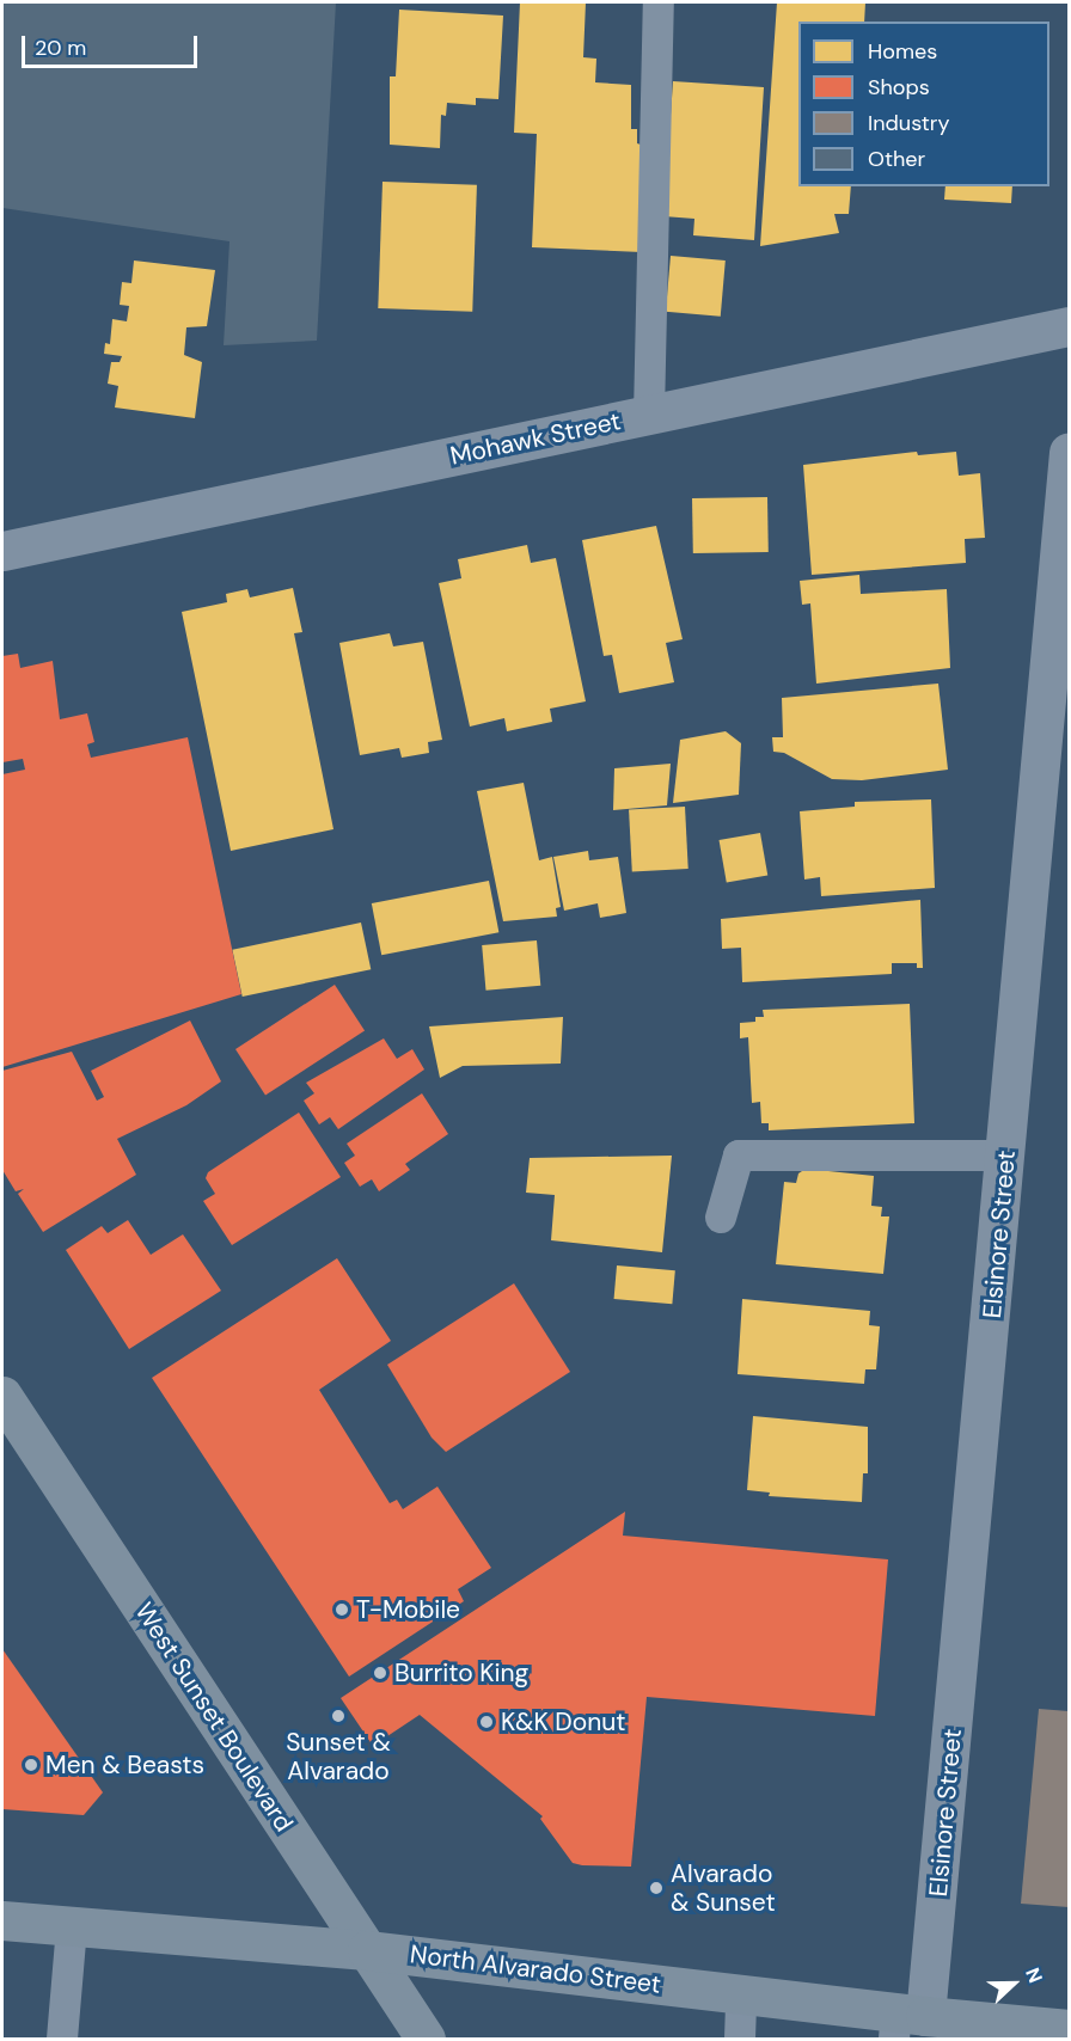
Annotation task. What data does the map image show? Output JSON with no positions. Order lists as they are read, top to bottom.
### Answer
{
  "streets": {
    "main road": ["West Sunset Boulevard", "North Alvarado Street"],
    "street": ["Mohawk Street", "Elsinore Street"]
  },
  "crossings": [
    ["Elsinore Street", "North Alvarado Street"],
    ["West Sunset Boulevard", "North Alvarado Street"]
  ],
  "places": [
    "T-Mobile",
    "Burrito King",
    "Sunset & Alvarado",
    "K&K Donut",
    "Men & Beasts",
    "Alvarado & Sunset"
  ],
  "legend": [
    "Homes",
    "Shops",
    "Industry",
    "Other"
  ],
  "scale_bar": "20 m",
  "north": "right"
}
